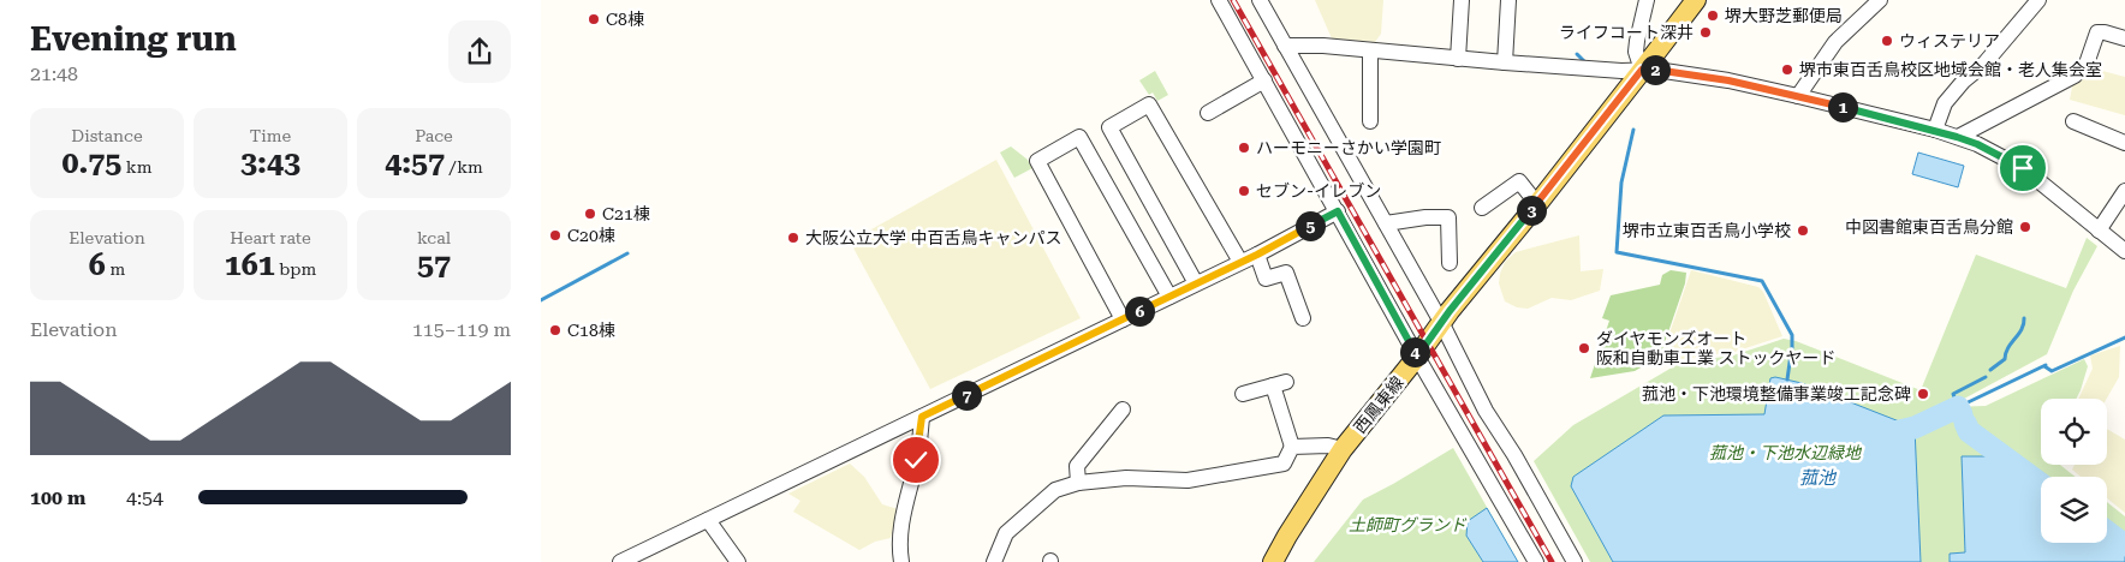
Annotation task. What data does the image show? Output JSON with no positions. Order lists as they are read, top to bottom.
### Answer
{
  "streets": {
    "main road": ["西鳳東線"]
  },
  "water": ["菰池"],
  "parks": ["菰池・下池水辺緑地", "土師町グランド"],
  "places": [
    "堺大野芝郵便局",
    "C8棟",
    "ライフコート深井",
    "ウィステリア",
    "堺市東百舌鳥校区地域会館・老人集会室",
    "ハーモニーさかい学園町",
    "セブン-イレブン",
    "C21棟",
    "中図書館東百舌鳥分館",
    "堺市立東百舌鳥小学校",
    "C20棟",
    "大阪公立大学 中百舌鳥キャンパス",
    "C18棟",
    "ダイヤモンズオート 阪和自動車工業 ストックヤード",
    "菰池・下池環境整備事業竣工記念碑"
  ],
  "page": {
    "heading": ["Evening run", "21:48"],
    "pins": [
      "2",
      "1",
      "3",
      "5",
      "6",
      "4",
      "7"
    ],
    "stats": [
      ["Distance", "0.75 km"],
      ["Time", "3:43"],
      ["Pace", "4:57 /km"],
      ["Elevation", "6 m"],
      ["Heart rate", "161 bpm"],
      ["kcal", "57"]
    ],
    "chart": ["Elevation", "115–119 m"],
    "list": [
      {
        "name": "100 m",
        "note": "4:54"
      }
    ]
  }
}
